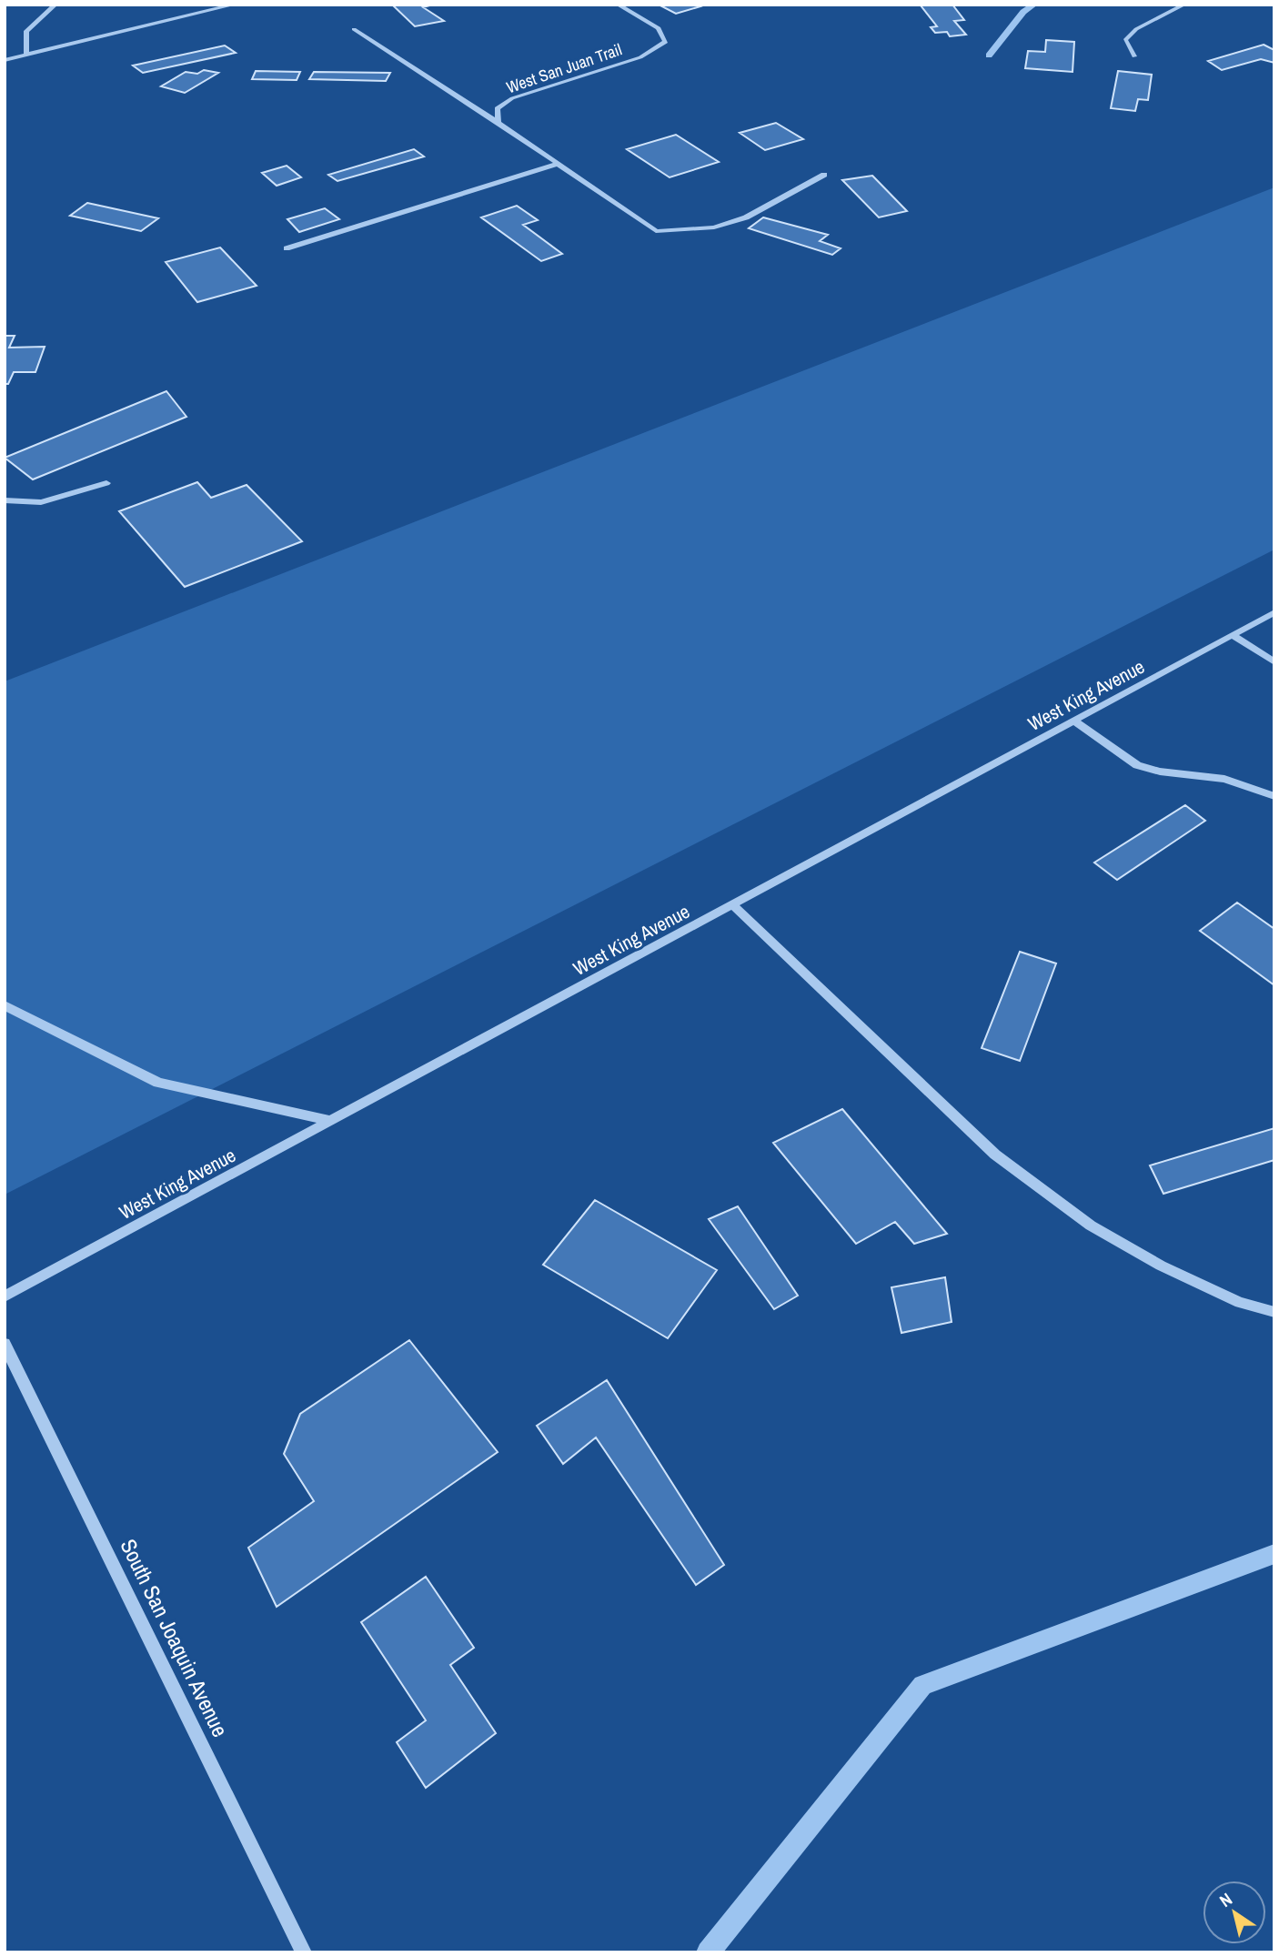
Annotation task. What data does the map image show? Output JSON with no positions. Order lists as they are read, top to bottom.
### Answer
{
  "streets": {
    "street": ["West San Juan Trail", "West King Avenue", "South San Joaquin Avenue"]
  },
  "north": "top left"
}
